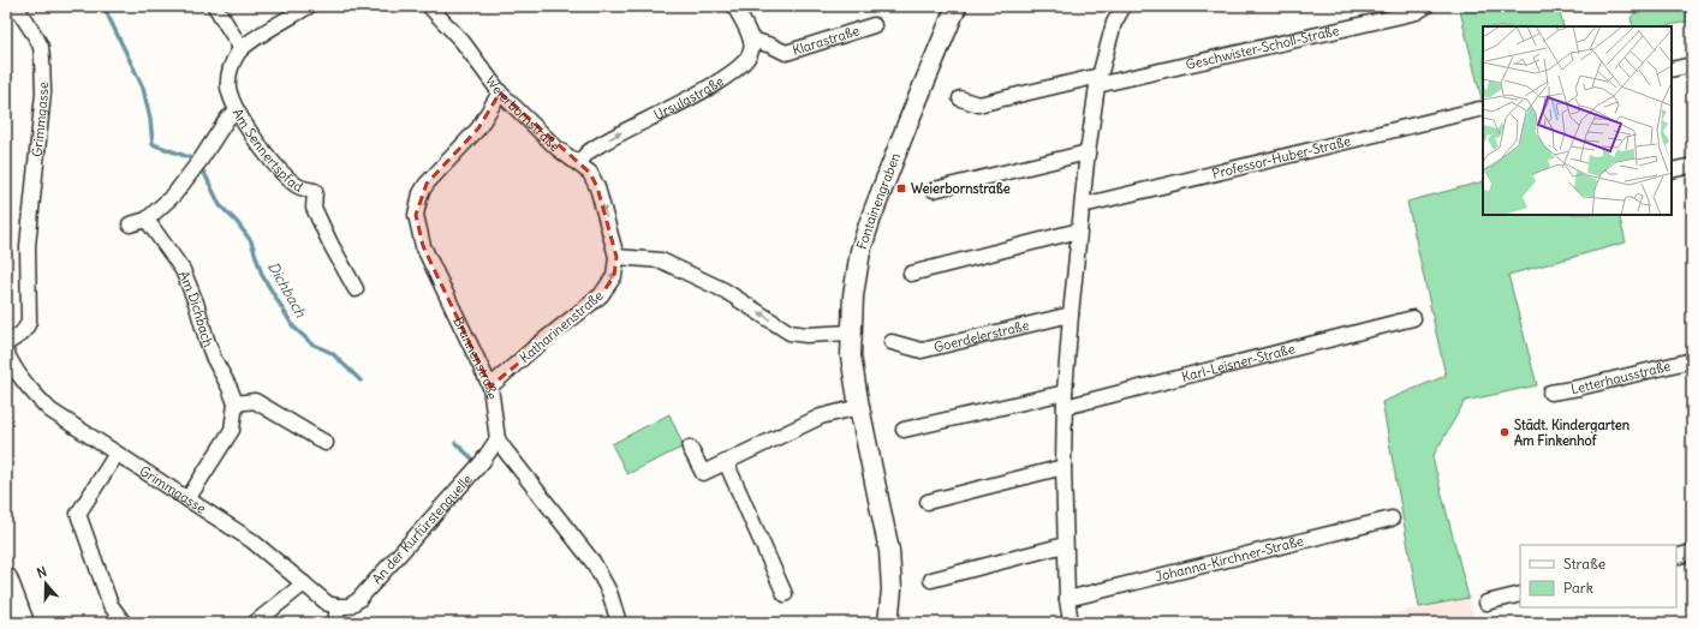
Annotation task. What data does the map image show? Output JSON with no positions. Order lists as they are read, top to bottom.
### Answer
{
  "streets": {
    "street": [
      "Klarastraße",
      "Geschwister-Scholl-Straße",
      "Ursulastraße",
      "Weierbornstraße",
      "Grimmgasse",
      "Am Sennertspfad",
      "Professor-Huber-Straße",
      "Fontainengraben",
      "Am Dichbach",
      "Katharinenstraße",
      "Goerdelerstraße",
      "Brunnenstraße",
      "Karl-Leisner-Straße",
      "Letterhausstraße",
      "An der Kurfürstenquelle",
      "Johanna-Kirchner-Straße"
    ]
  },
  "crossings": [
    ["Klarastraße", "Ursulastraße"],
    ["Ursulastraße", "Weierbornstraße"],
    ["Weierbornstraße", "Katharinenstraße"],
    ["Weierbornstraße", "Brunnenstraße"],
    ["Grimmgasse", "An der Kurfürstenquelle"],
    ["Katharinenstraße", "Brunnenstraße"],
    ["Brunnenstraße", "An der Kurfürstenquelle"]
  ],
  "one_way": ["Ursulastraße", "Katharinenstraße"],
  "water": ["Dichbach"],
  "places": {
    "transit": ["Weierbornstraße"],
    "other": ["Städt. Kindergarten Am Finkenhof"]
  },
  "legend": ["Straße", "Park"],
  "north": "top"
}
